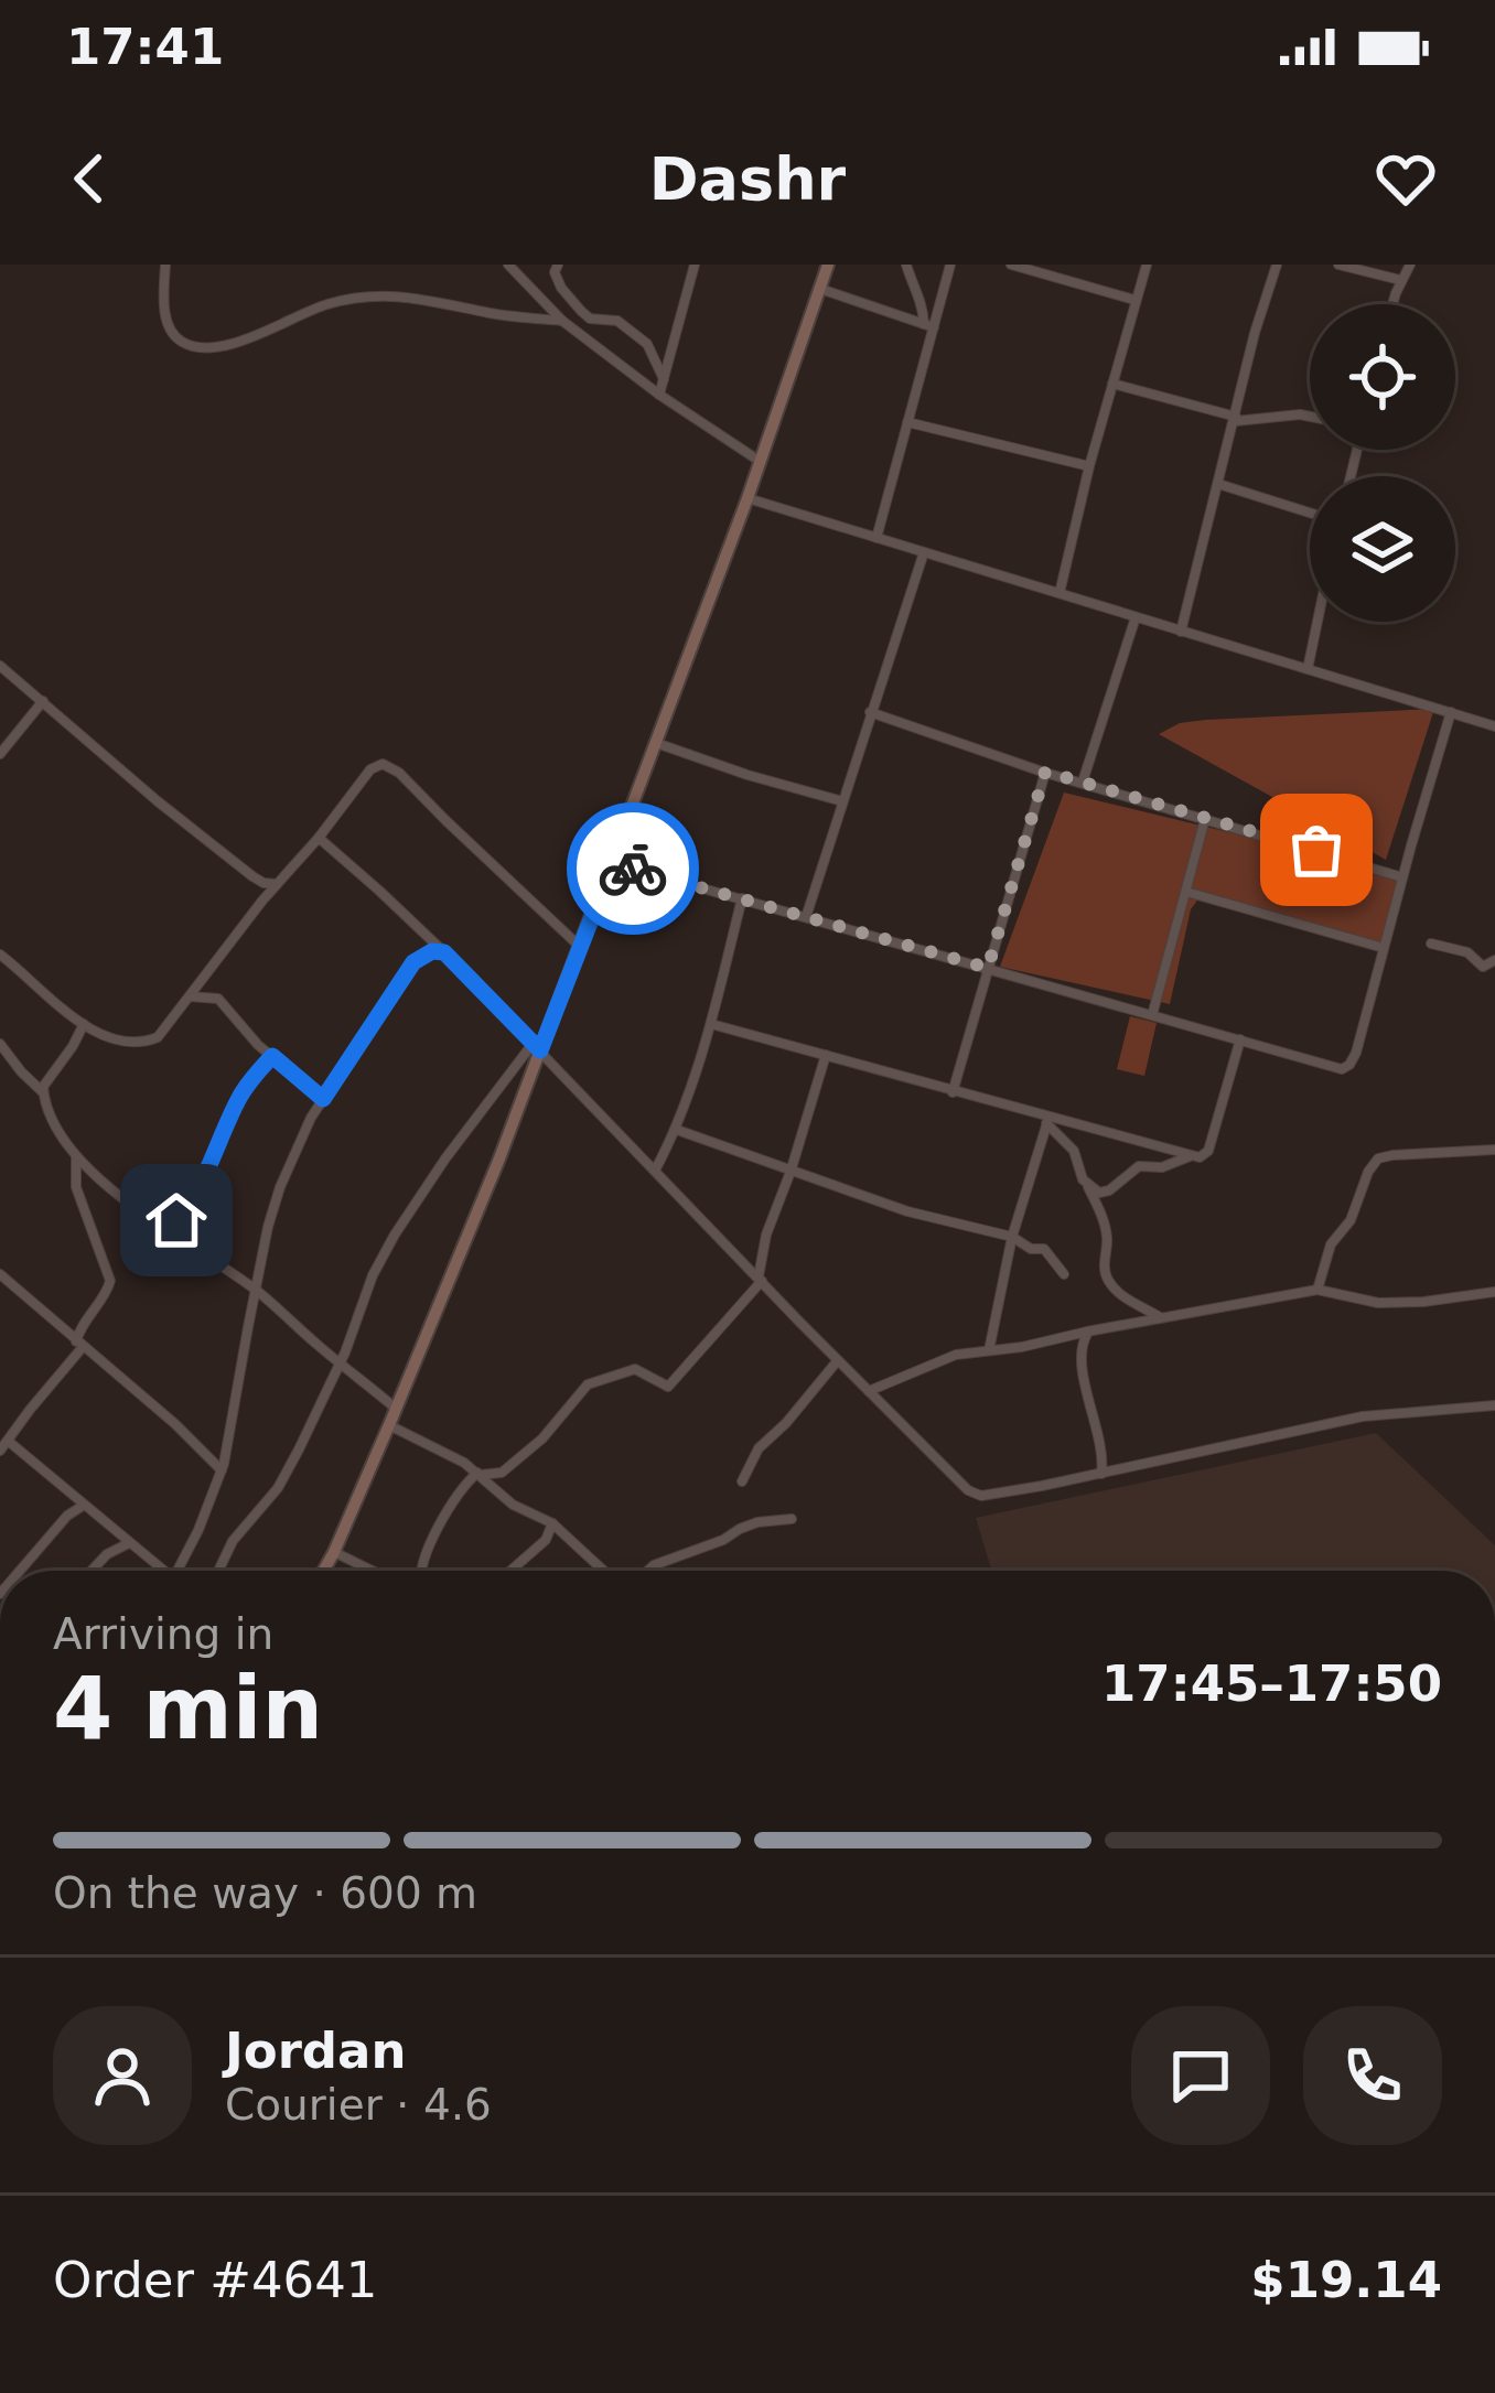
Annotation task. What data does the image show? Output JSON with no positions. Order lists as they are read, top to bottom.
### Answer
{
  "page": {
    "status": "17:41",
    "header": "Dashr",
    "heading": ["4 min", "Arriving in", "17:45–17:50"],
    "panel": [
      "Jordan",
      "Courier · 4.6",
      "Order #4641",
      "$19.14"
    ],
    "bar": "On the way · 600 m"
  }
}
